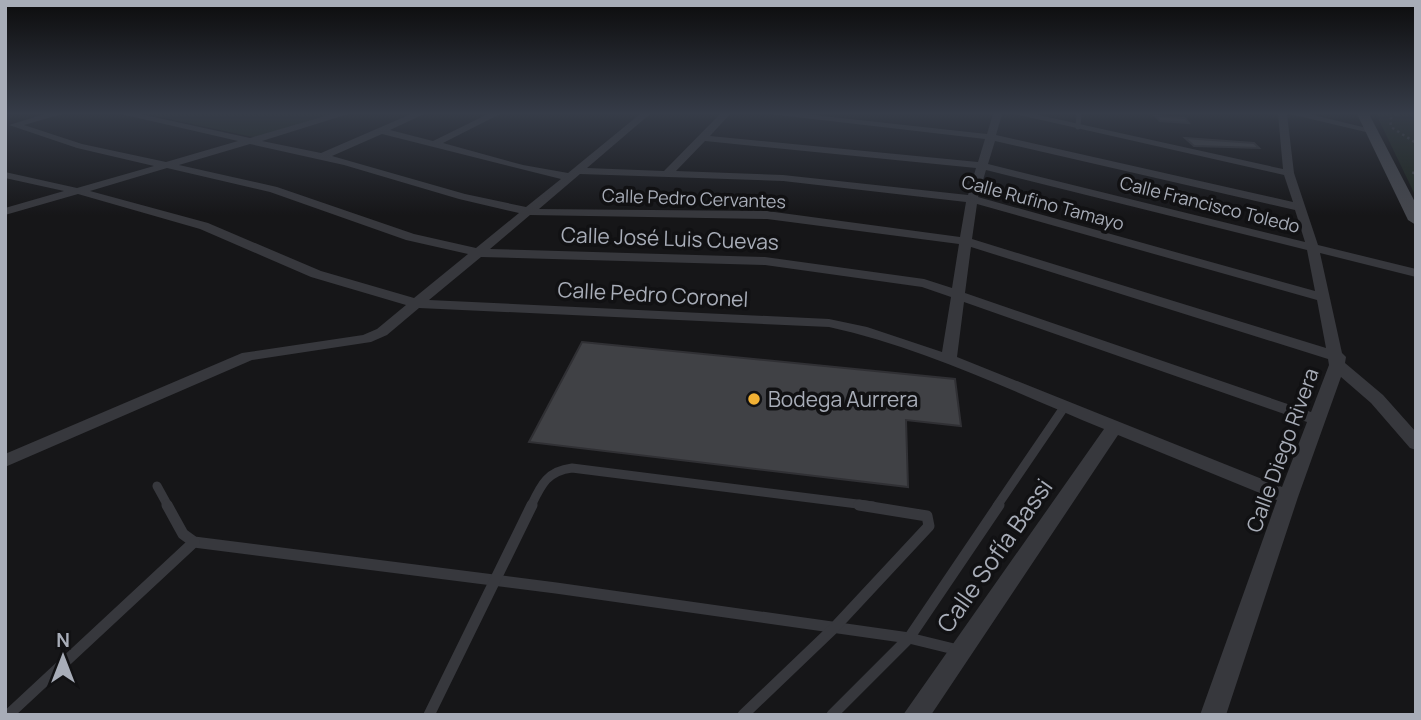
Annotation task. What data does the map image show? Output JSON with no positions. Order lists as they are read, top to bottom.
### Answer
{
  "streets": {
    "street": [
      "Calle Pedro Cervantes",
      "Calle Rufino Tamayo",
      "Calle Francisco Toledo",
      "Calle José Luis Cuevas",
      "Calle Pedro Coronel",
      "Calle Diego Rivera",
      "Calle Sofía Bassi"
    ]
  },
  "crossings": [
    ["Calle Pedro Cervantes", "Calle Diego Rivera"],
    ["Calle Rufino Tamayo", "Calle Diego Rivera"],
    ["Calle Francisco Toledo", "Calle Diego Rivera"],
    ["Calle José Luis Cuevas", "Calle Diego Rivera"],
    ["Calle Pedro Coronel", "Calle Diego Rivera"],
    ["Calle Pedro Coronel", "Calle Sofía Bassi"]
  ],
  "places": ["Bodega Aurrera"],
  "north": "top"
}
